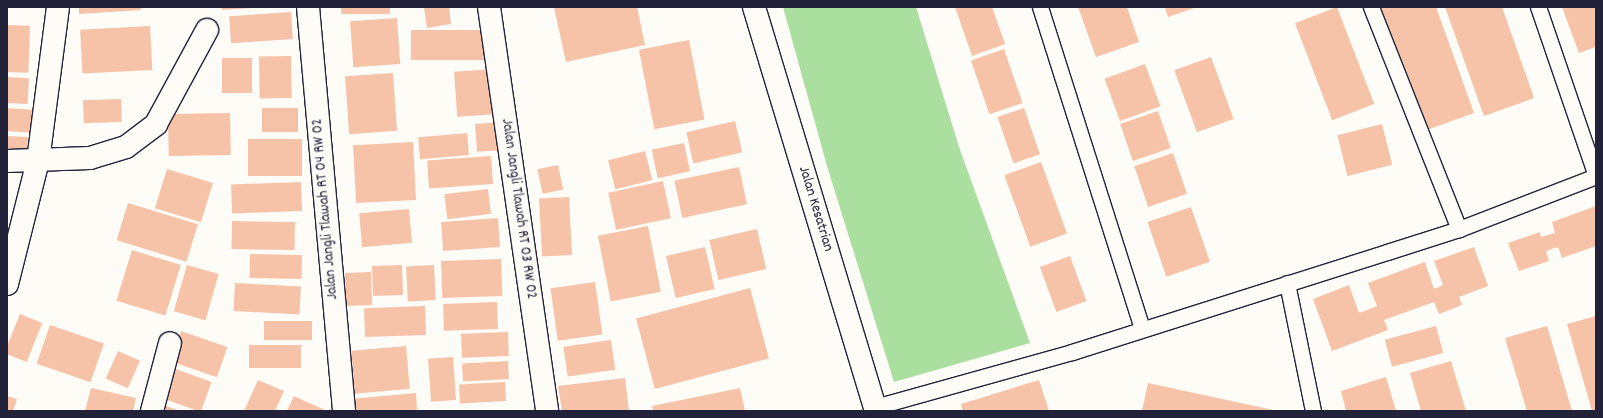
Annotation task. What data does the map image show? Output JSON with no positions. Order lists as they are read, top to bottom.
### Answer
{
  "streets": {
    "street": ["Jalan Jangli Tlawah RT 04 RW 02", "Jalan Jangli Tlawah RT 03 RW 02", "Jalan Kesatrian"]
  }
}
